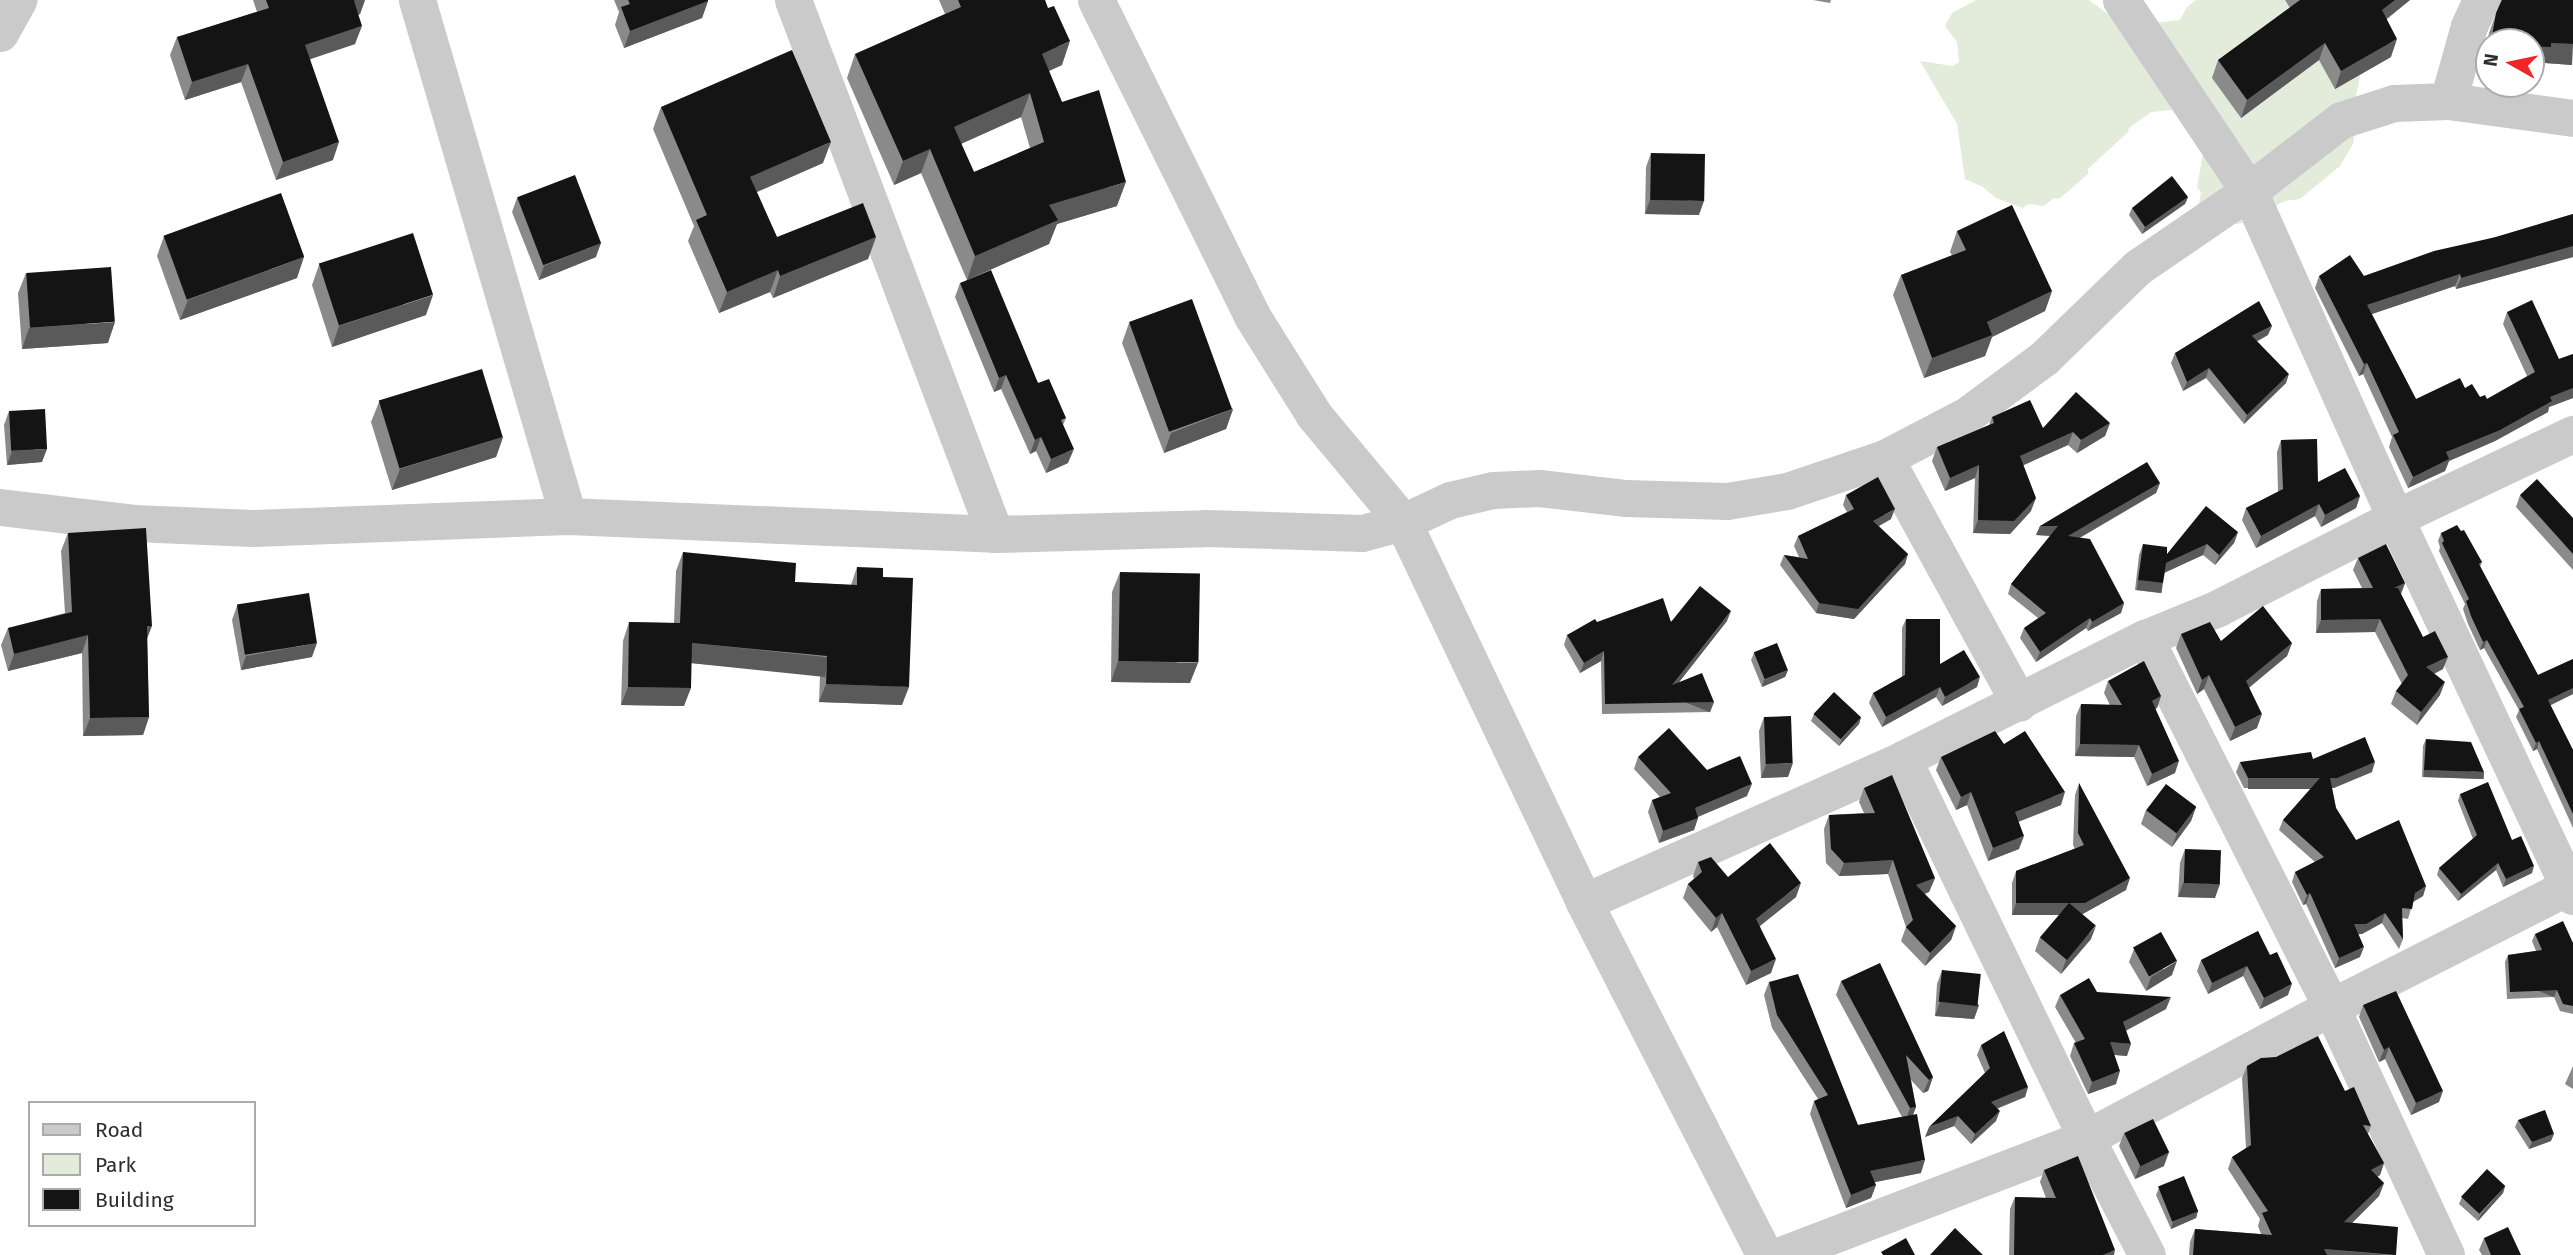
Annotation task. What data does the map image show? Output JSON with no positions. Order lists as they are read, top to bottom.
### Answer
{
  "legend": ["Road", "Park", "Building"],
  "north": "left"
}
